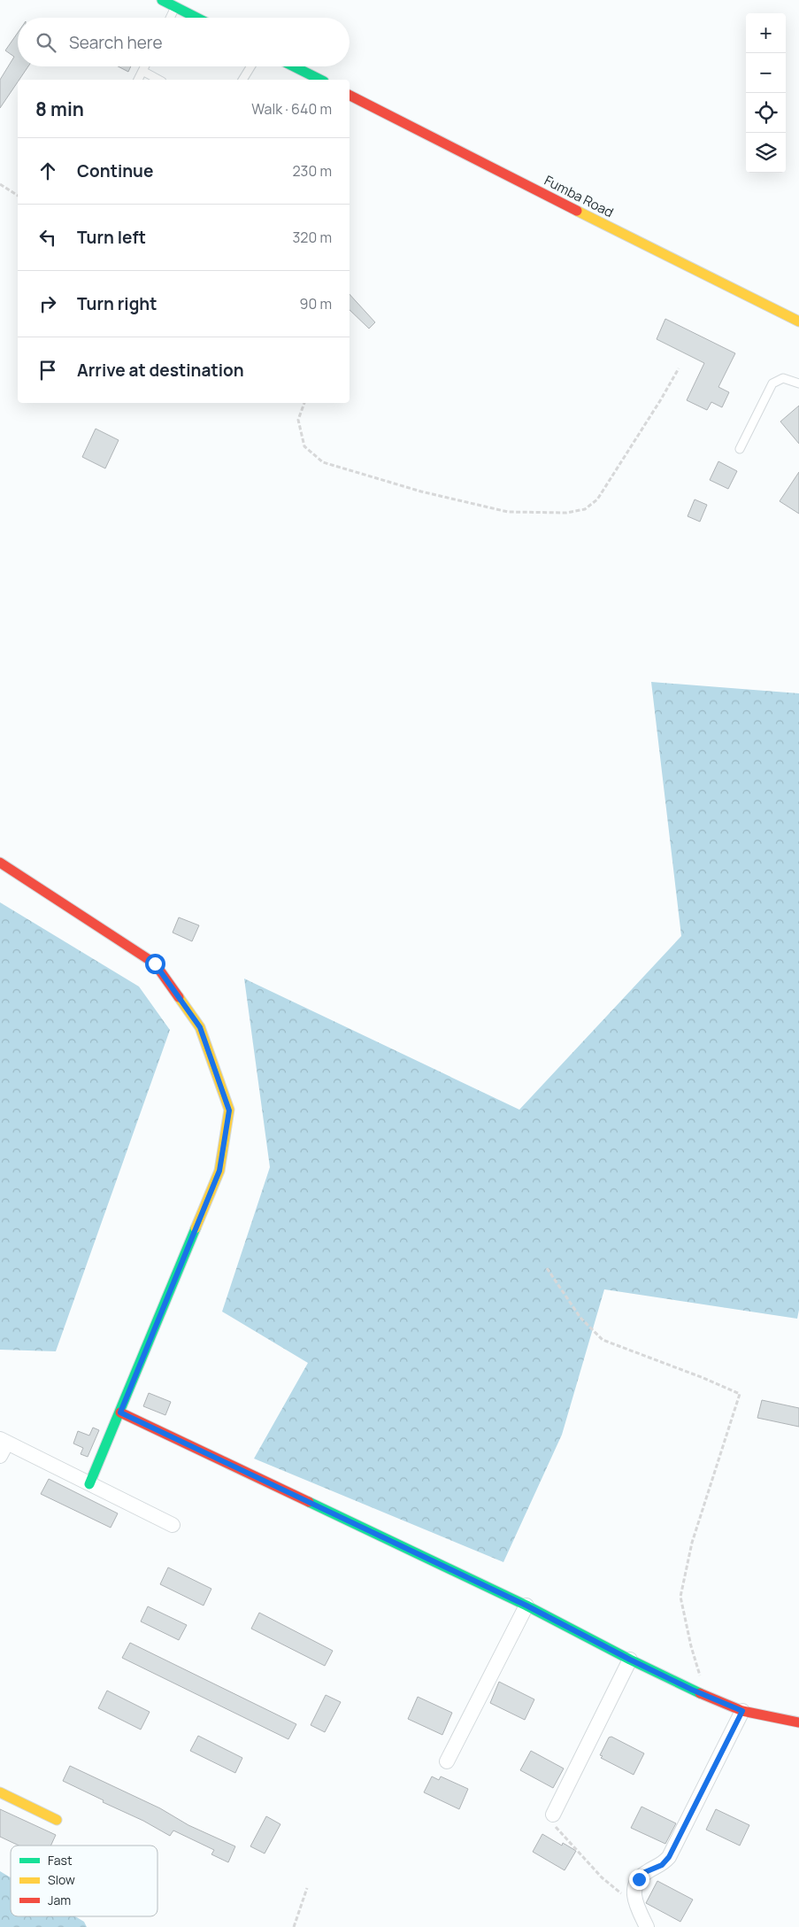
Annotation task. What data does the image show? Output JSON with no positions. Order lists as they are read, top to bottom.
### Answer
{
  "streets": {
    "street": ["Fumba Road"]
  },
  "legend": ["Fast", "Slow", "Jam"],
  "page": {
    "map_buttons": ["+", "−"],
    "search": "Search here",
    "heading": ["8 min", "Walk · 640 m"],
    "list": [
      ["Continue", "230 m"],
      ["Turn left", "320 m"],
      ["Turn right", "90 m"],
      "Arrive at destination"
    ]
  }
}
